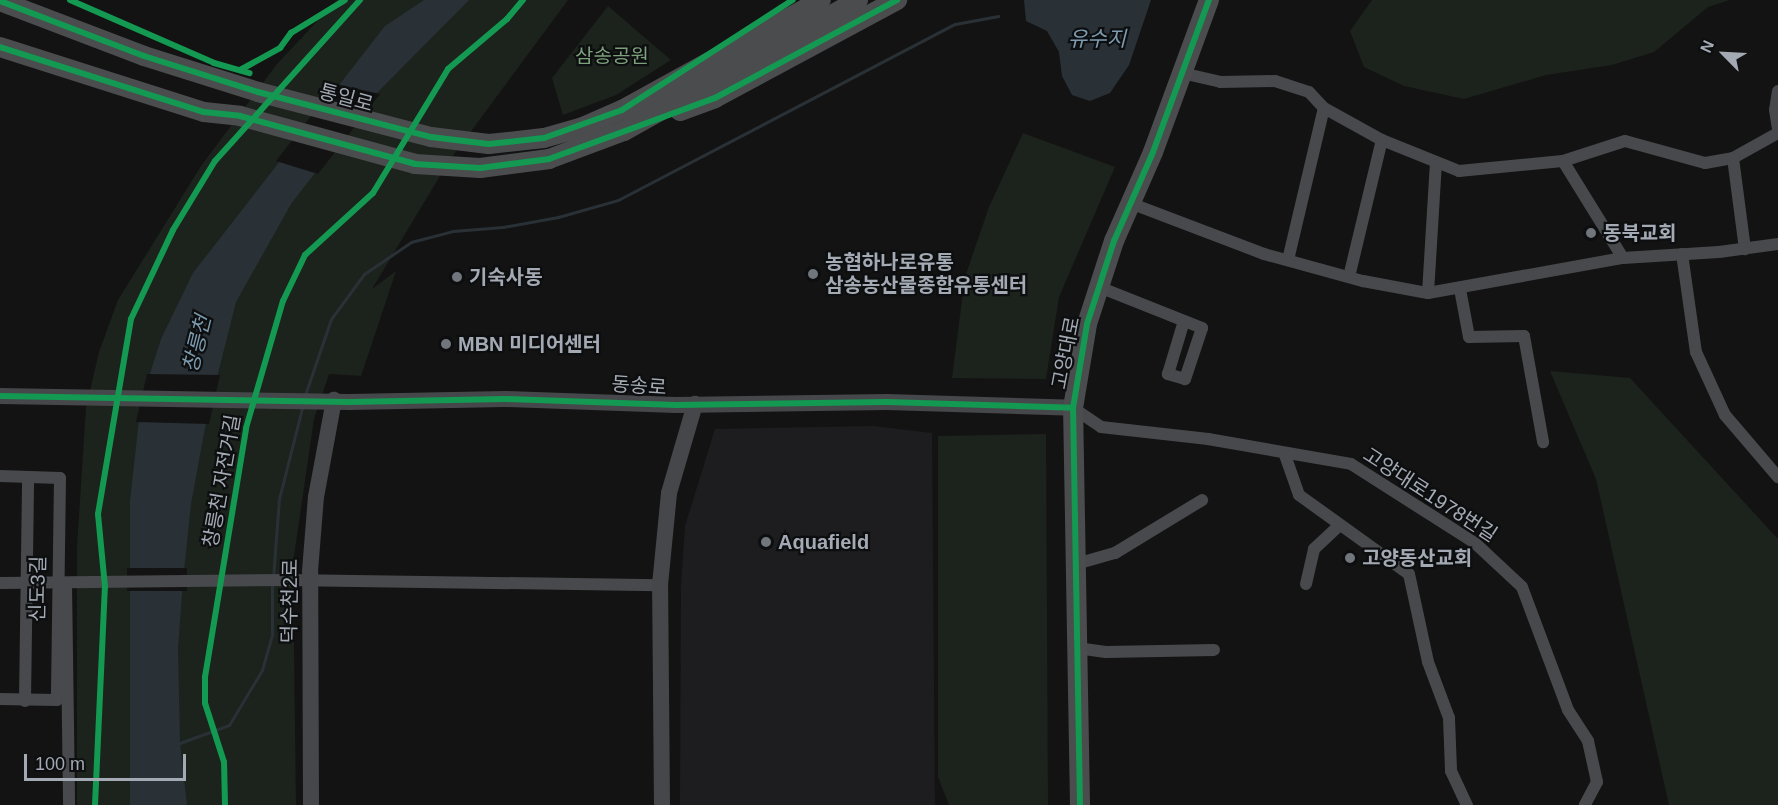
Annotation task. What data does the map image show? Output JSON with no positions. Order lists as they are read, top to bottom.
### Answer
{
  "streets": {
    "main road": [
      "통일로",
      "고양대로",
      "동송로",
      "덕수천2로"
    ],
    "street": ["고양대로1978번길", "신도3길"],
    "cycle path": ["창릉천 자전거길"]
  },
  "crossings": [
    ["고양대로", "동송로"],
    ["고양대로", "고양대로1978번길"],
    ["동송로", "고양대로1978번길"],
    ["동송로", "덕수천2로"]
  ],
  "water": ["유수지", "창릉천"],
  "parks": ["삼송공원"],
  "places": [
    "동북교회",
    "농협하나로유통 삼송농산물종합유통센터",
    "기숙사동",
    "MBN 미디어센터",
    "Aquafield",
    "고양동산교회"
  ],
  "scale_bar": "100 m",
  "north": "top left"
}
